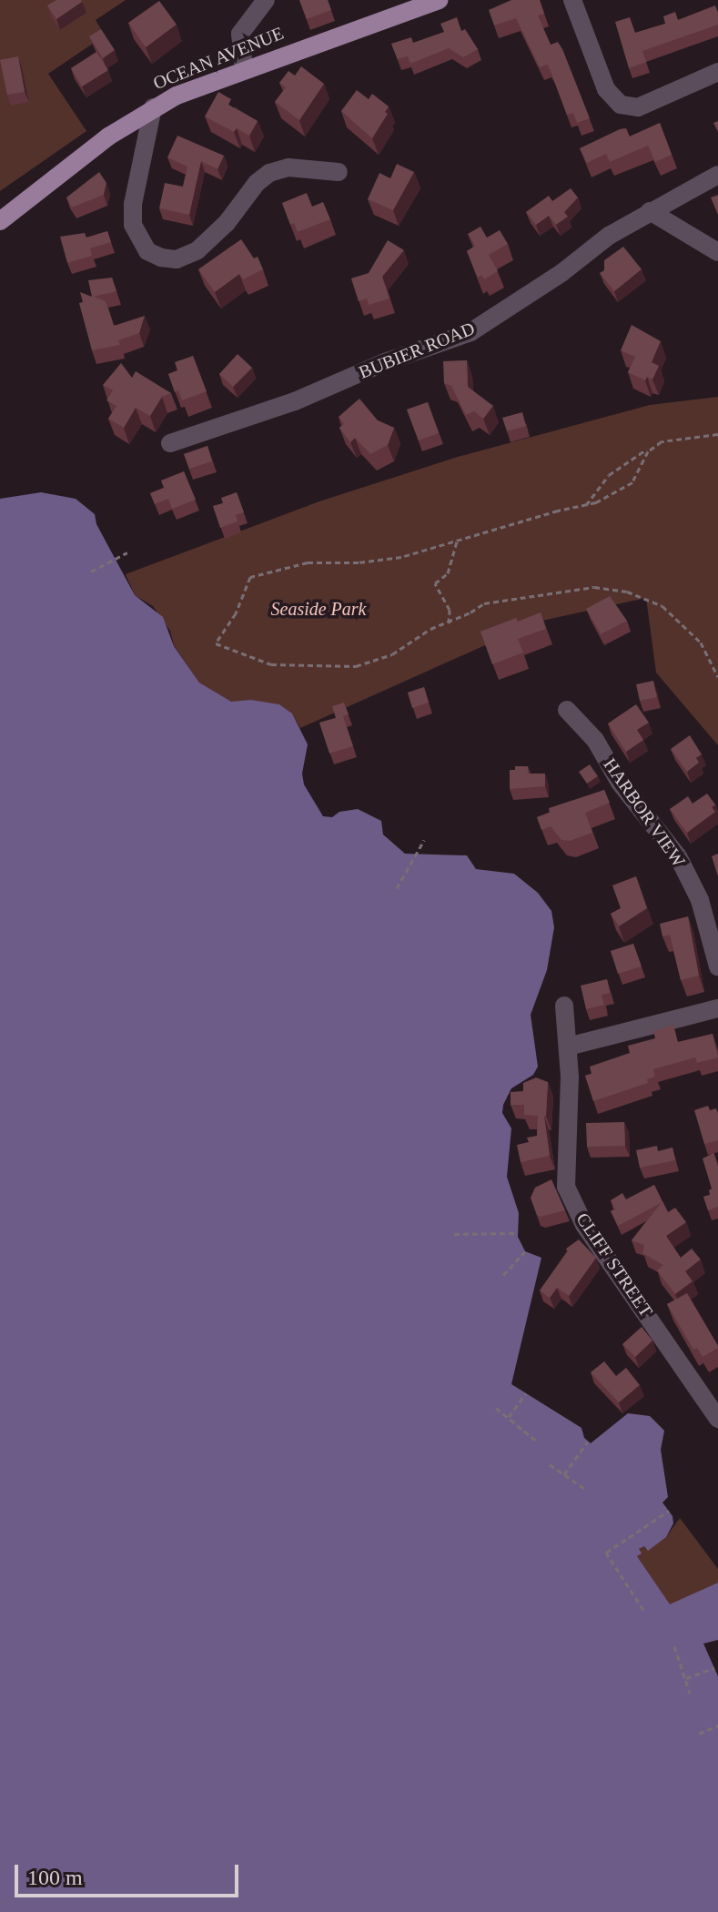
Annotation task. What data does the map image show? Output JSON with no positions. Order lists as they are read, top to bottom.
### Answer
{
  "streets": {
    "main road": ["OCEAN AVENUE"],
    "street": ["BUBIER ROAD", "HARBOR VIEW", "CLIFF STREET"]
  },
  "parks": ["Seaside Park"],
  "scale_bar": "100 m"
}
